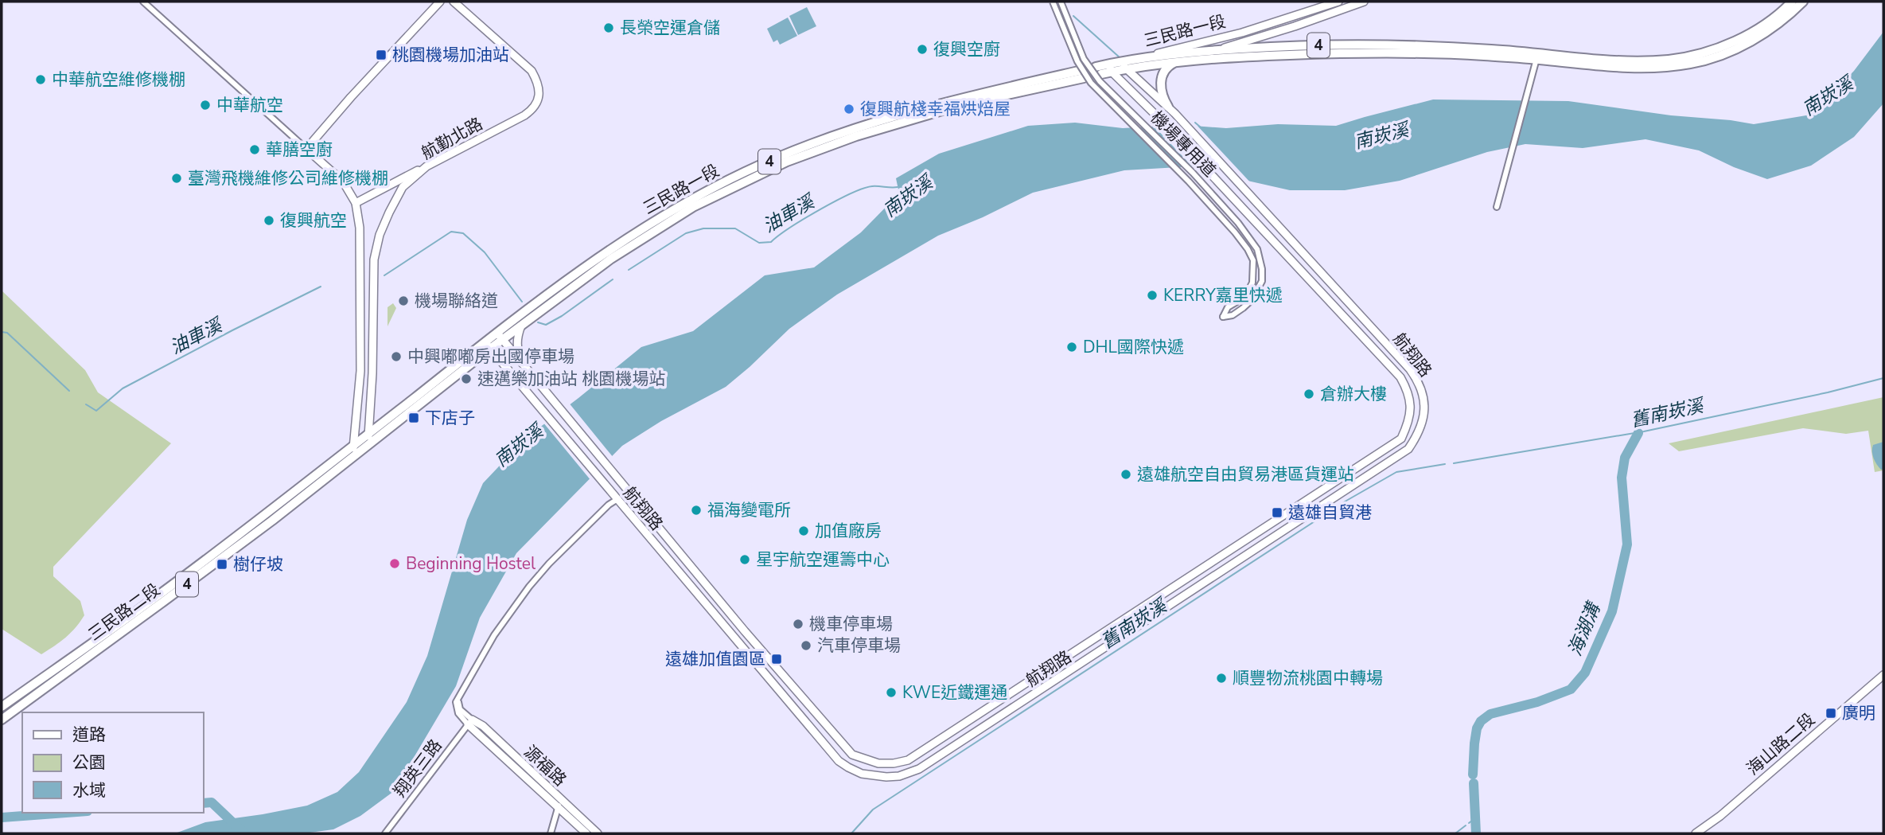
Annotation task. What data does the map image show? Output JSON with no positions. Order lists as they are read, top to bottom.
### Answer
{
  "streets": {
    "main road": ["三民路一段", "4", "三民路二段"],
    "street": [
      "航勤北路",
      "機場專用道",
      "航翔路",
      "海山路二段",
      "源福路",
      "翔英三路"
    ]
  },
  "crossings": [
    ["三民路一段", "4"],
    ["三民路一段", "航勤北路"],
    ["三民路一段", "航翔路"],
    ["三民路一段", "三民路二段"],
    ["4", "航翔路"],
    ["航勤北路", "三民路二段"],
    ["源福路", "翔英三路"]
  ],
  "water": [
    "南崁溪",
    "油車溪",
    "舊南崁溪",
    "海湖溝"
  ],
  "places": {
    "other": [
      "長榮空運倉儲",
      "復興空廚",
      "中華航空維修機棚",
      "中華航空",
      "復興航棧幸福烘焙屋",
      "華膳空廚",
      "臺灣飛機維修公司維修機棚",
      "復興航空",
      "KERRY嘉里快遞",
      "機場聯絡道",
      "DHL國際快遞",
      "中興嘟嘟房出國停車場",
      "速邁樂加油站 桃園機場站",
      "倉辦大樓",
      "遠雄航空自由貿易港區貨運站",
      "福海變電所",
      "加值廠房",
      "星宇航空運籌中心",
      "Beginning Hostel",
      "機車停車場",
      "汽車停車場",
      "順豐物流桃園中轉場",
      "KWE近鐵運通"
    ],
    "transit": [
      "桃園機場加油站",
      "下店子",
      "遠雄自貿港",
      "樹仔坡",
      "遠雄加值園區",
      "廣明"
    ]
  },
  "legend": ["道路", "公園", "水域"]
}
